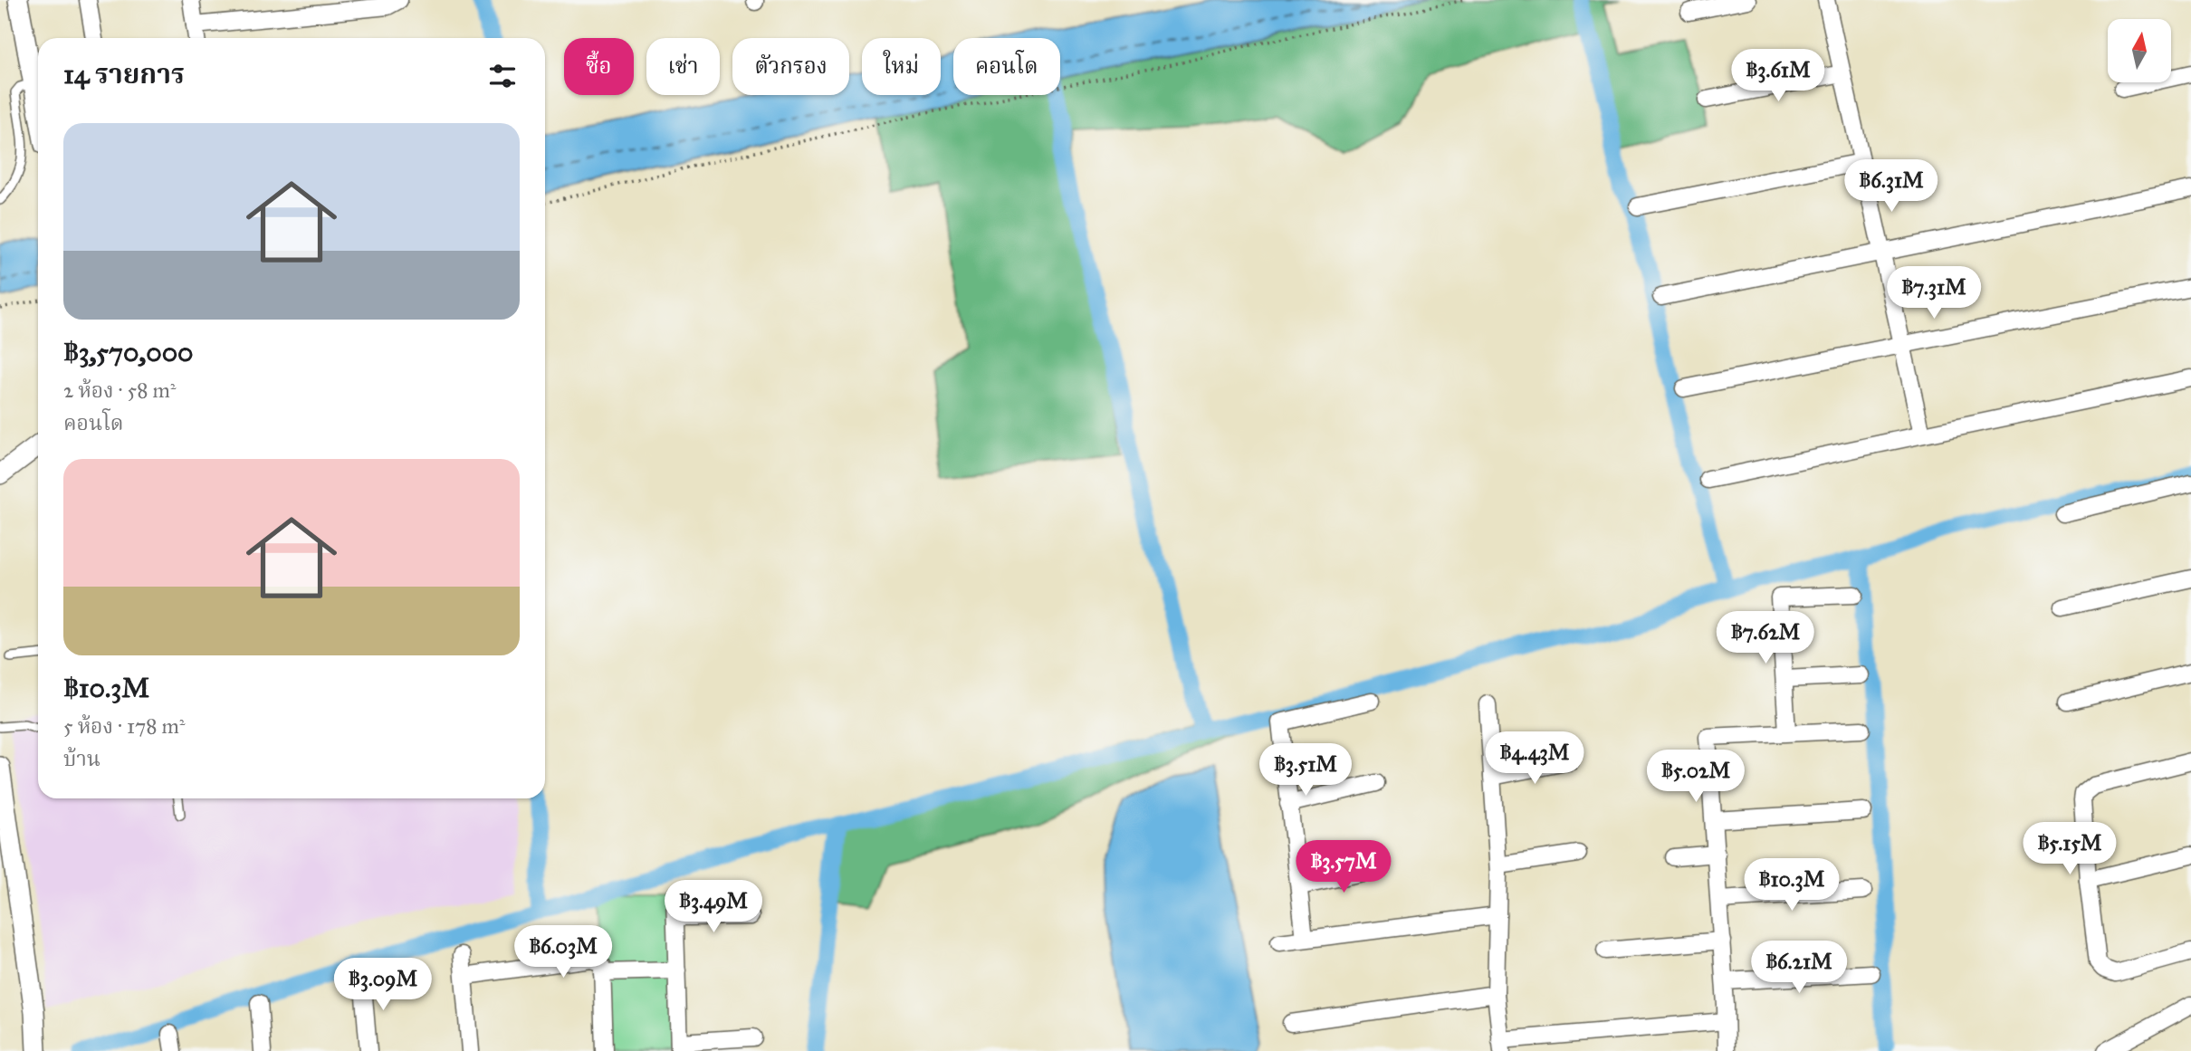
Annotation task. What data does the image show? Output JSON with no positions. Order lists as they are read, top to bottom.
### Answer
{
  "north": "top",
  "page": {
    "chip": [
      "ซื้อ",
      "เช่า",
      "ตัวกรอง",
      "ใหม่",
      "คอนโด"
    ],
    "heading": "14 รายการ",
    "price": [
      "฿3.61M",
      "฿6.31M",
      "฿7.31M",
      "฿7.62M",
      "฿4.43M",
      "฿3.51M",
      "฿5.02M",
      "฿5.15M",
      "฿3.57M",
      "฿10.3M",
      "฿3.49M",
      "฿6.03M",
      "฿6.21M",
      "฿3.09M"
    ],
    "list": [
      {
        "name": "฿3,570,000",
        "note": "2 ห้อง · 58 m² · คอนโด"
      },
      {
        "name": "฿10.3M",
        "note": "5 ห้อง · 178 m² · บ้าน"
      }
    ]
  }
}
